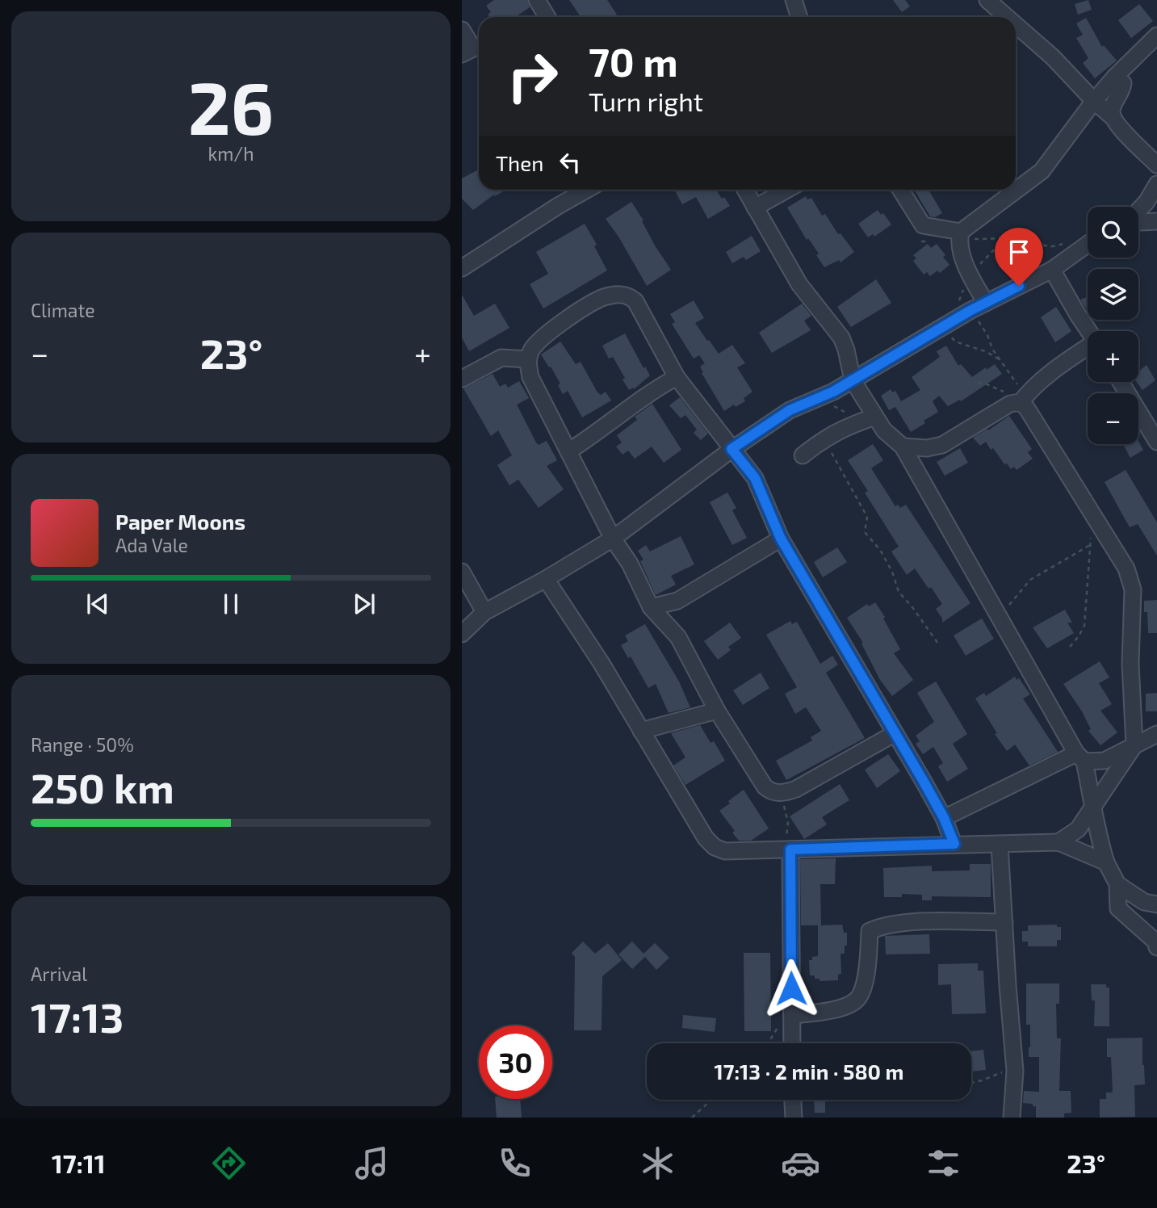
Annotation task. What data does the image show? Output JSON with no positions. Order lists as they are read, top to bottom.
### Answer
{
  "page": {
    "tile": [
      ["26", "km/h"],
      "Climate",
      ["Range · 50%", "250 km"],
      ["Arrival", "17:13"]
    ],
    "turn": ["70 m", "Turn right"],
    "then": "Then",
    "map_buttons": ["+", "−"],
    "heat": ["−", "23°", "+"],
    "song": ["Paper Moons", "Ada Vale"],
    "limit": "30",
    "trip": "17:13 · 2 min · 580 m",
    "tabs": ["17:11", "23°"]
  }
}
